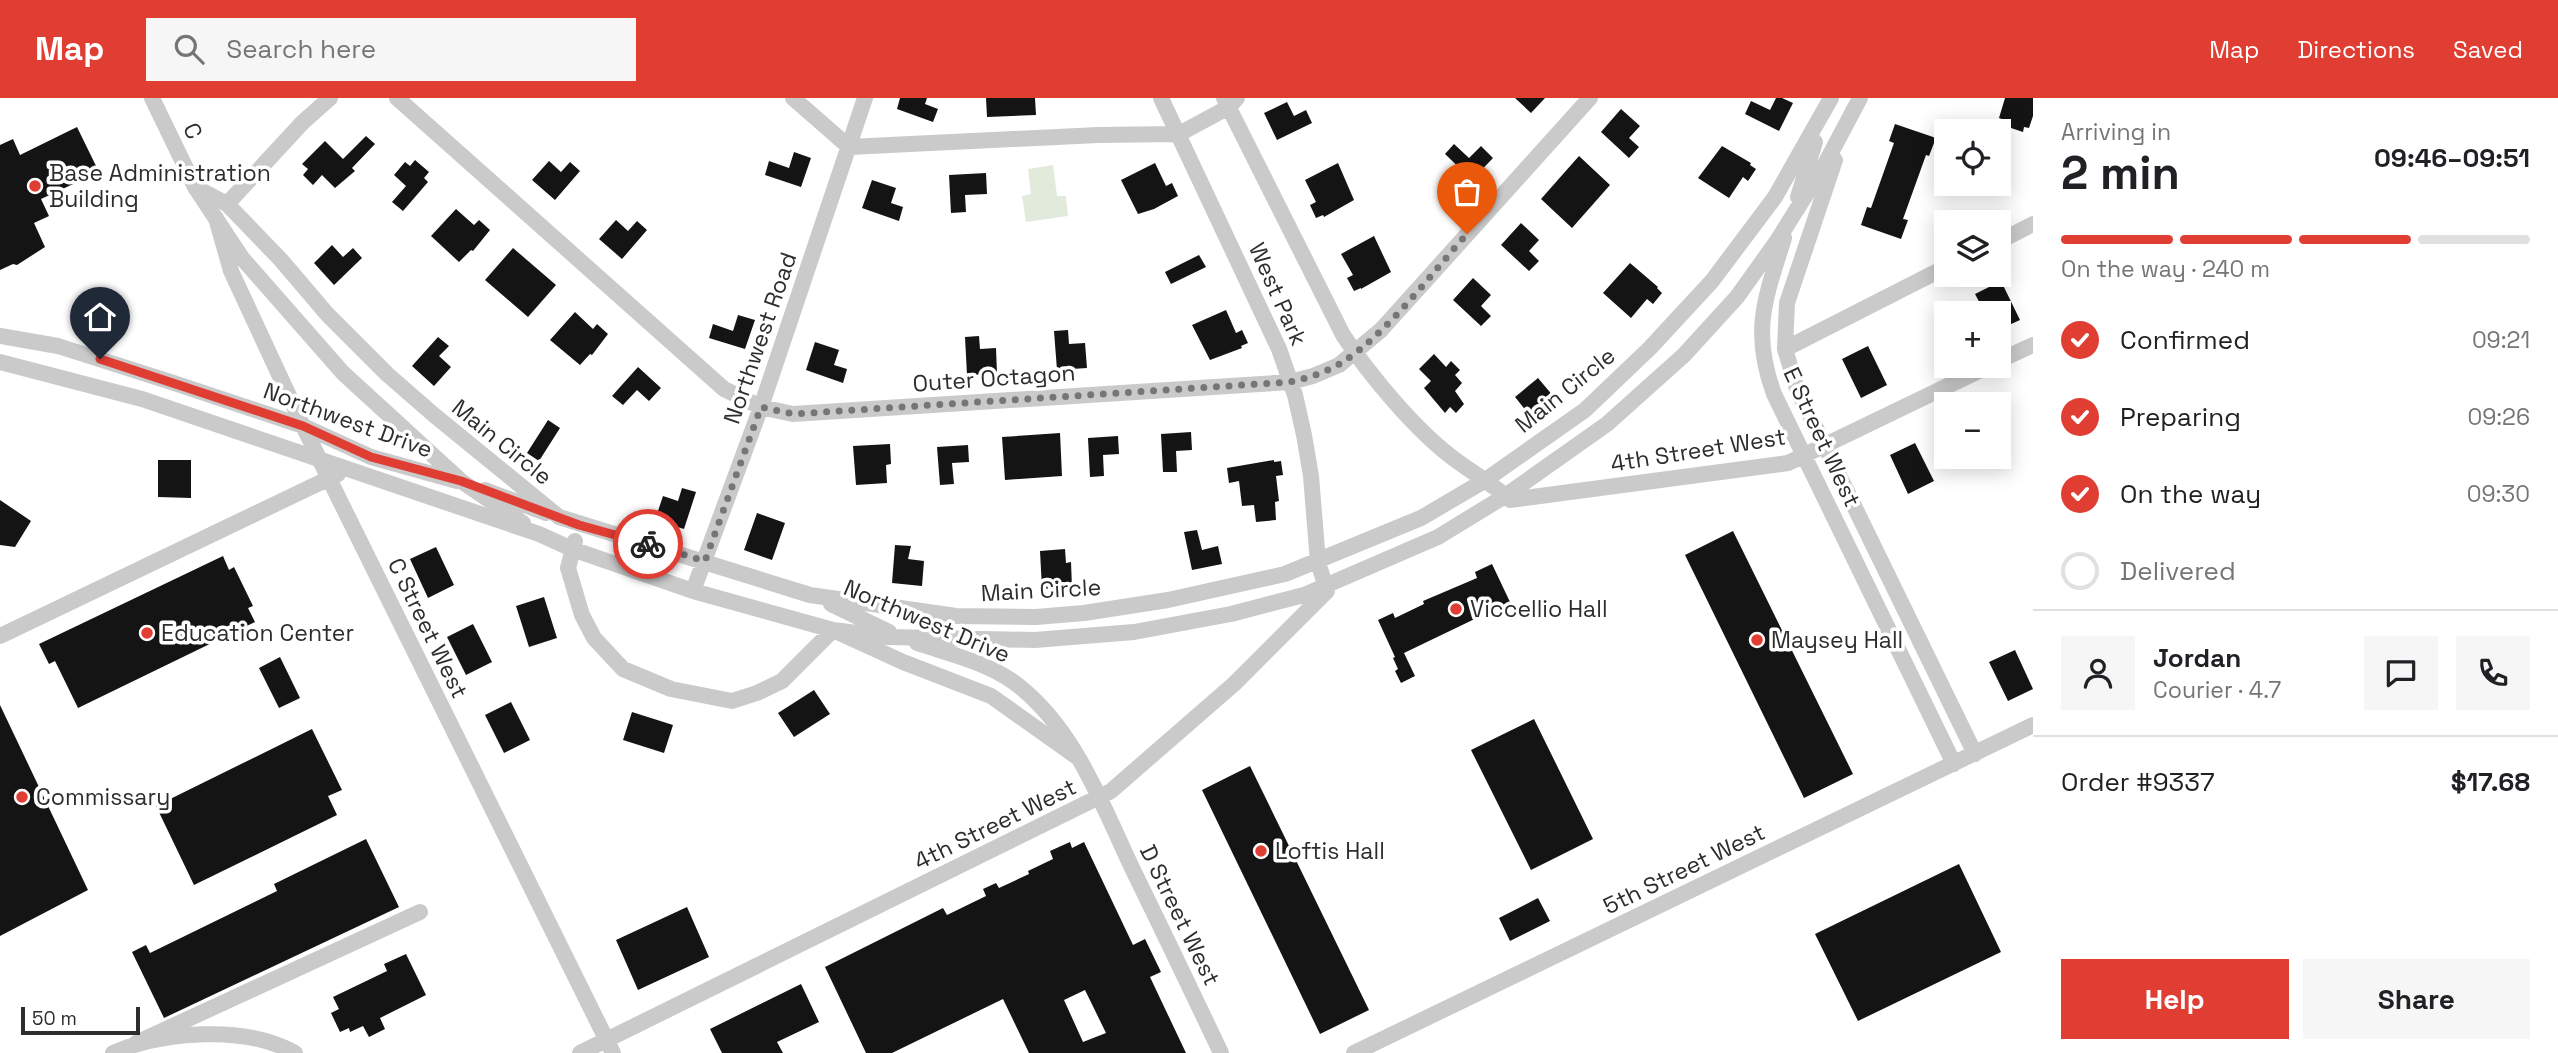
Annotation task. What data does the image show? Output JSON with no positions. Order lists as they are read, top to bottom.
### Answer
{
  "streets": {
    "street": [
      "C",
      "West Park",
      "Northwest Road",
      "Outer Octagon",
      "Main Circle",
      "Northwest Drive",
      "E Street West",
      "4th Street West",
      "C Street West",
      "5th Street West",
      "D Street West"
    ]
  },
  "crossings": [
    ["C", "Main Circle"],
    ["C", "C Street West"],
    ["West Park", "Outer Octagon"],
    ["West Park", "Main Circle"],
    ["Northwest Road", "Outer Octagon"],
    ["Northwest Road", "Main Circle"],
    ["Northwest Road", "Northwest Drive"],
    ["Main Circle", "Northwest Drive"],
    ["Main Circle", "E Street West"],
    ["Main Circle", "4th Street West"],
    ["Northwest Drive", "4th Street West"],
    ["Northwest Drive", "C Street West"],
    ["Northwest Drive", "D Street West"],
    ["E Street West", "4th Street West"],
    ["E Street West", "5th Street West"],
    ["4th Street West", "C Street West"],
    ["4th Street West", "D Street West"]
  ],
  "places": [
    "Base Administration Building",
    "Viccellio Hall",
    "Education Center",
    "Maysey Hall",
    "Commissary",
    "Loftis Hall"
  ],
  "scale_bar": "50 m",
  "page": {
    "header": "Map",
    "search": "Search here",
    "nav": ["Map", "Directions", "Saved"],
    "heading": ["2 min", "Arriving in", "09:46–09:51"],
    "panel": [
      "Jordan",
      "Courier · 4.7",
      "Order #9337",
      "$17.68"
    ],
    "map_buttons": ["+", "−"],
    "bar": "On the way · 240 m",
    "list": [
      ["Confirmed", "09:21"],
      ["Preparing", "09:26"],
      ["On the way", "09:30"],
      "Delivered"
    ],
    "buttons": ["Help", "Share"],
    "scale": "50 m"
  }
}
